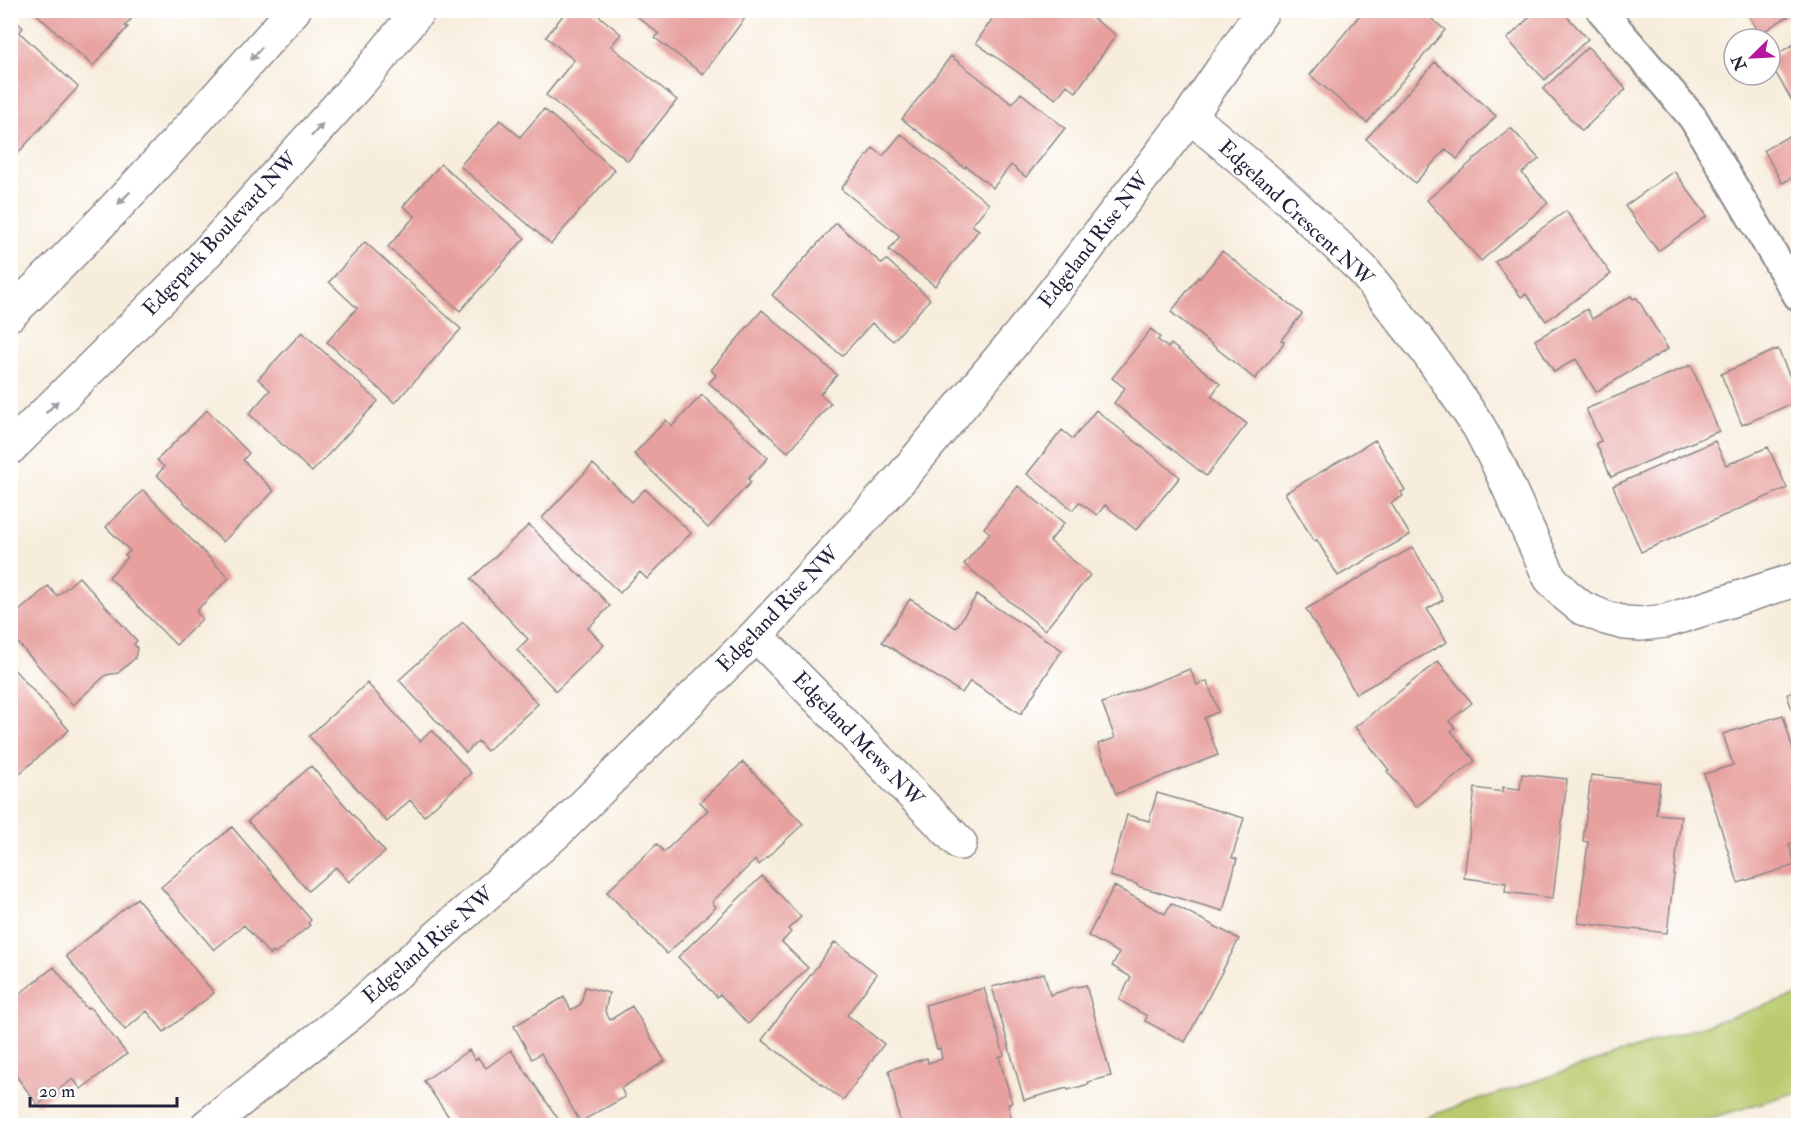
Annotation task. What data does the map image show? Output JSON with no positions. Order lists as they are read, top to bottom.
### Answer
{
  "streets": {
    "street": [
      "Edgeland Crescent NW",
      "Edgepark Boulevard NW",
      "Edgeland Rise NW",
      "Edgeland Mews NW"
    ]
  },
  "crossings": [
    ["Edgeland Crescent NW", "Edgeland Rise NW"],
    ["Edgeland Rise NW", "Edgeland Mews NW"]
  ],
  "scale_bar": "20 m",
  "north": "bottom left"
}
